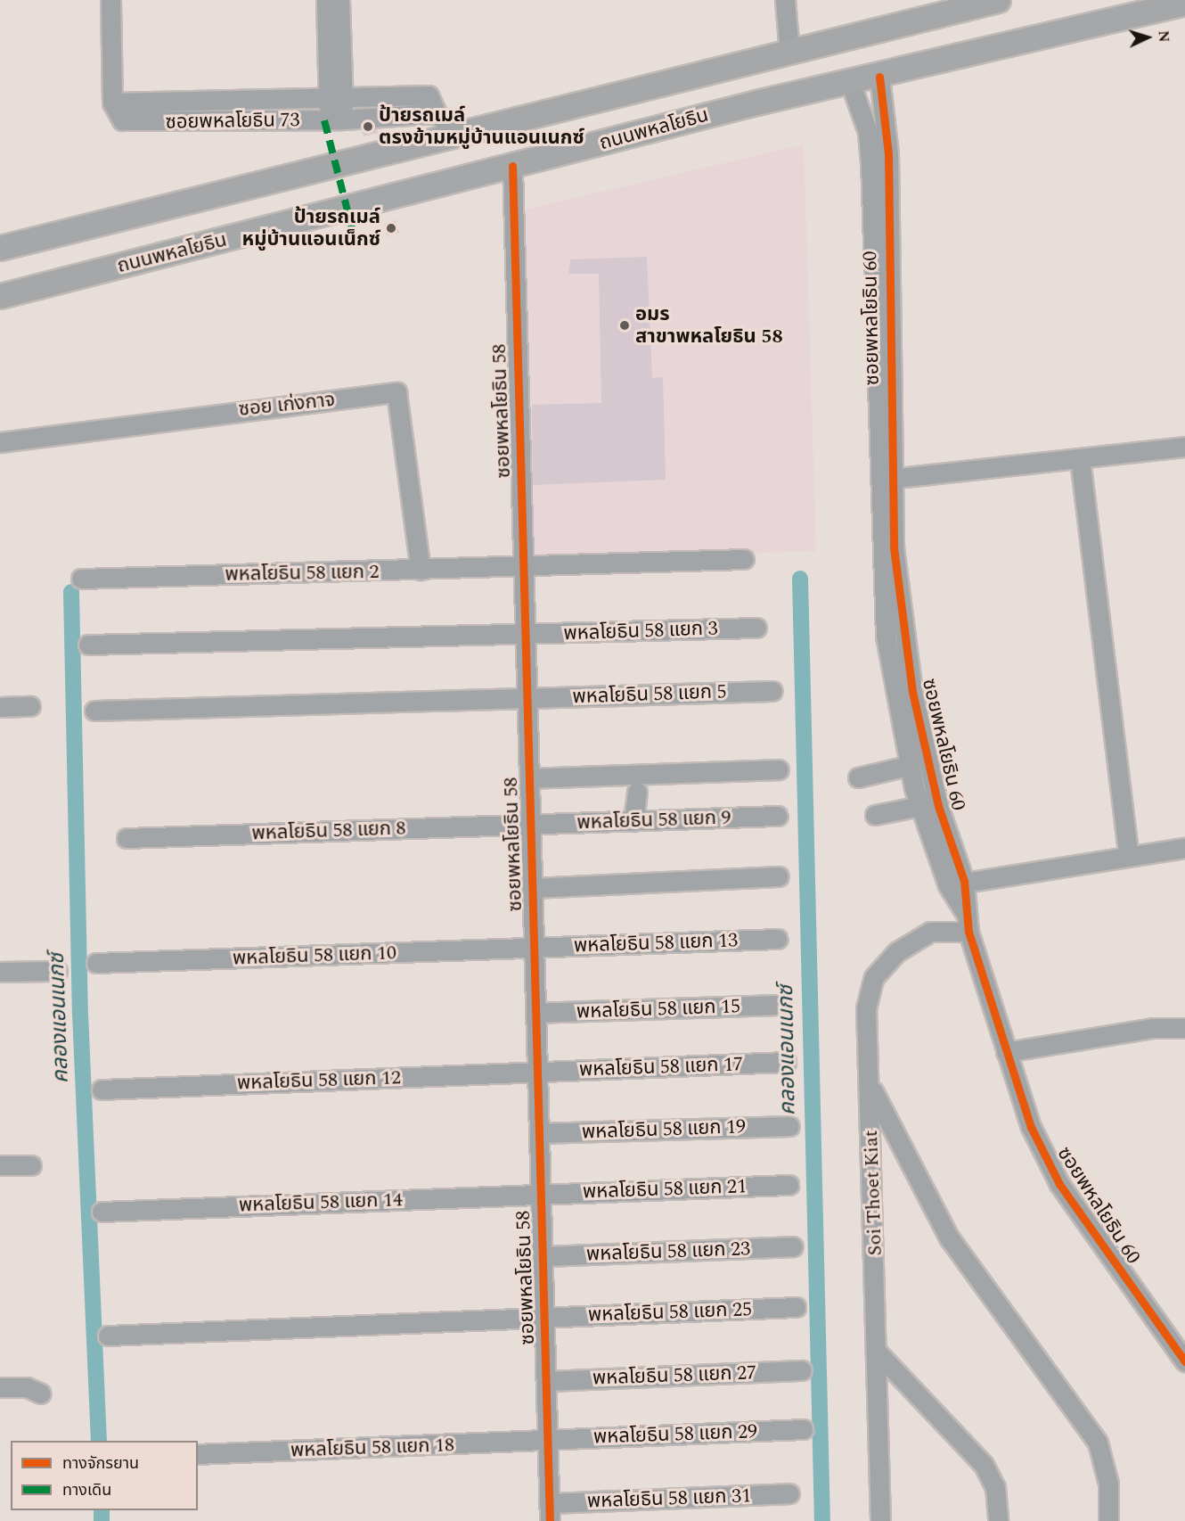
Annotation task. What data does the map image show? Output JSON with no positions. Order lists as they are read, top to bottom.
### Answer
{
  "streets": {
    "main road": ["ถนนพหลโยธิน"],
    "street": [
      "ซอยพหลโยธิน 73",
      "ซอยพหลโยธิน 60",
      "ซอย เก่งกาจ",
      "ซอยพหลโยธิน 58",
      "พหลโยธิน 58 แยก 2",
      "พหลโยธิน 58 แยก 3",
      "พหลโยธิน 58 แยก 5",
      "พหลโยธิน 58 แยก 9",
      "พหลโยธิน 58 แยก 8",
      "พหลโยธิน 58 แยก 13",
      "พหลโยธิน 58 แยก 10",
      "พหลโยธิน 58 แยก 15",
      "พหลโยธิน 58 แยก 17",
      "พหลโยธิน 58 แยก 12",
      "พหลโยธิน 58 แยก 19",
      "พหลโยธิน 58 แยก 21",
      "Soi Thoet Kiat",
      "พหลโยธิน 58 แยก 14",
      "พหลโยธิน 58 แยก 23",
      "พหลโยธิน 58 แยก 25",
      "พหลโยธิน 58 แยก 27",
      "พหลโยธิน 58 แยก 29",
      "พหลโยธิน 58 แยก 18",
      "พหลโยธิน 58 แยก 31"
    ]
  },
  "crossings": [
    ["ถนนพหลโยธิน", "ซอยพหลโยธิน 60"],
    ["ถนนพหลโยธิน", "ซอยพหลโยธิน 58"],
    ["ซอยพหลโยธิน 60", "Soi Thoet Kiat"],
    ["ซอย เก่งกาจ", "พหลโยธิน 58 แยก 2"],
    ["ซอยพหลโยธิน 58", "พหลโยธิน 58 แยก 2"],
    ["ซอยพหลโยธิน 58", "พหลโยธิน 58 แยก 3"],
    ["ซอยพหลโยธิน 58", "พหลโยธิน 58 แยก 5"],
    ["ซอยพหลโยธิน 58", "พหลโยธิน 58 แยก 9"],
    ["ซอยพหลโยธิน 58", "พหลโยธิน 58 แยก 8"],
    ["ซอยพหลโยธิน 58", "พหลโยธิน 58 แยก 13"],
    ["ซอยพหลโยธิน 58", "พหลโยธิน 58 แยก 10"],
    ["ซอยพหลโยธิน 58", "พหลโยธิน 58 แยก 15"],
    ["ซอยพหลโยธิน 58", "พหลโยธิน 58 แยก 17"],
    ["ซอยพหลโยธิน 58", "พหลโยธิน 58 แยก 12"],
    ["ซอยพหลโยธิน 58", "พหลโยธิน 58 แยก 19"],
    ["ซอยพหลโยธิน 58", "พหลโยธิน 58 แยก 21"],
    ["ซอยพหลโยธิน 58", "พหลโยธิน 58 แยก 14"],
    ["ซอยพหลโยธิน 58", "พหลโยธิน 58 แยก 23"],
    ["ซอยพหลโยธิน 58", "พหลโยธิน 58 แยก 25"],
    ["ซอยพหลโยธิน 58", "พหลโยธิน 58 แยก 27"],
    ["ซอยพหลโยธิน 58", "พหลโยธิน 58 แยก 29"],
    ["ซอยพหลโยธิน 58", "พหลโยธิน 58 แยก 18"],
    ["ซอยพหลโยธิน 58", "พหลโยธิน 58 แยก 31"],
    ["พหลโยธิน 58 แยก 9", "พหลโยธิน 58 แยก 8"],
    ["พหลโยธิน 58 แยก 13", "พหลโยธิน 58 แยก 10"],
    ["พหลโยธิน 58 แยก 17", "พหลโยธิน 58 แยก 12"],
    ["พหลโยธิน 58 แยก 21", "พหลโยธิน 58 แยก 14"],
    ["พหลโยธิน 58 แยก 29", "พหลโยธิน 58 แยก 18"]
  ],
  "water": ["คลองแอนเนกซ์"],
  "places": ["ป้ายรถเมล์ ตรงข้ามหมู่บ้านแอนเนกซ์", "ป้ายรถเมล์ หมู่บ้านแอนเน็กซ์", "อมร สาขาพหลโยธิน 58"],
  "legend": ["ทางจักรยาน", "ทางเดิน"],
  "north": "right"
}
